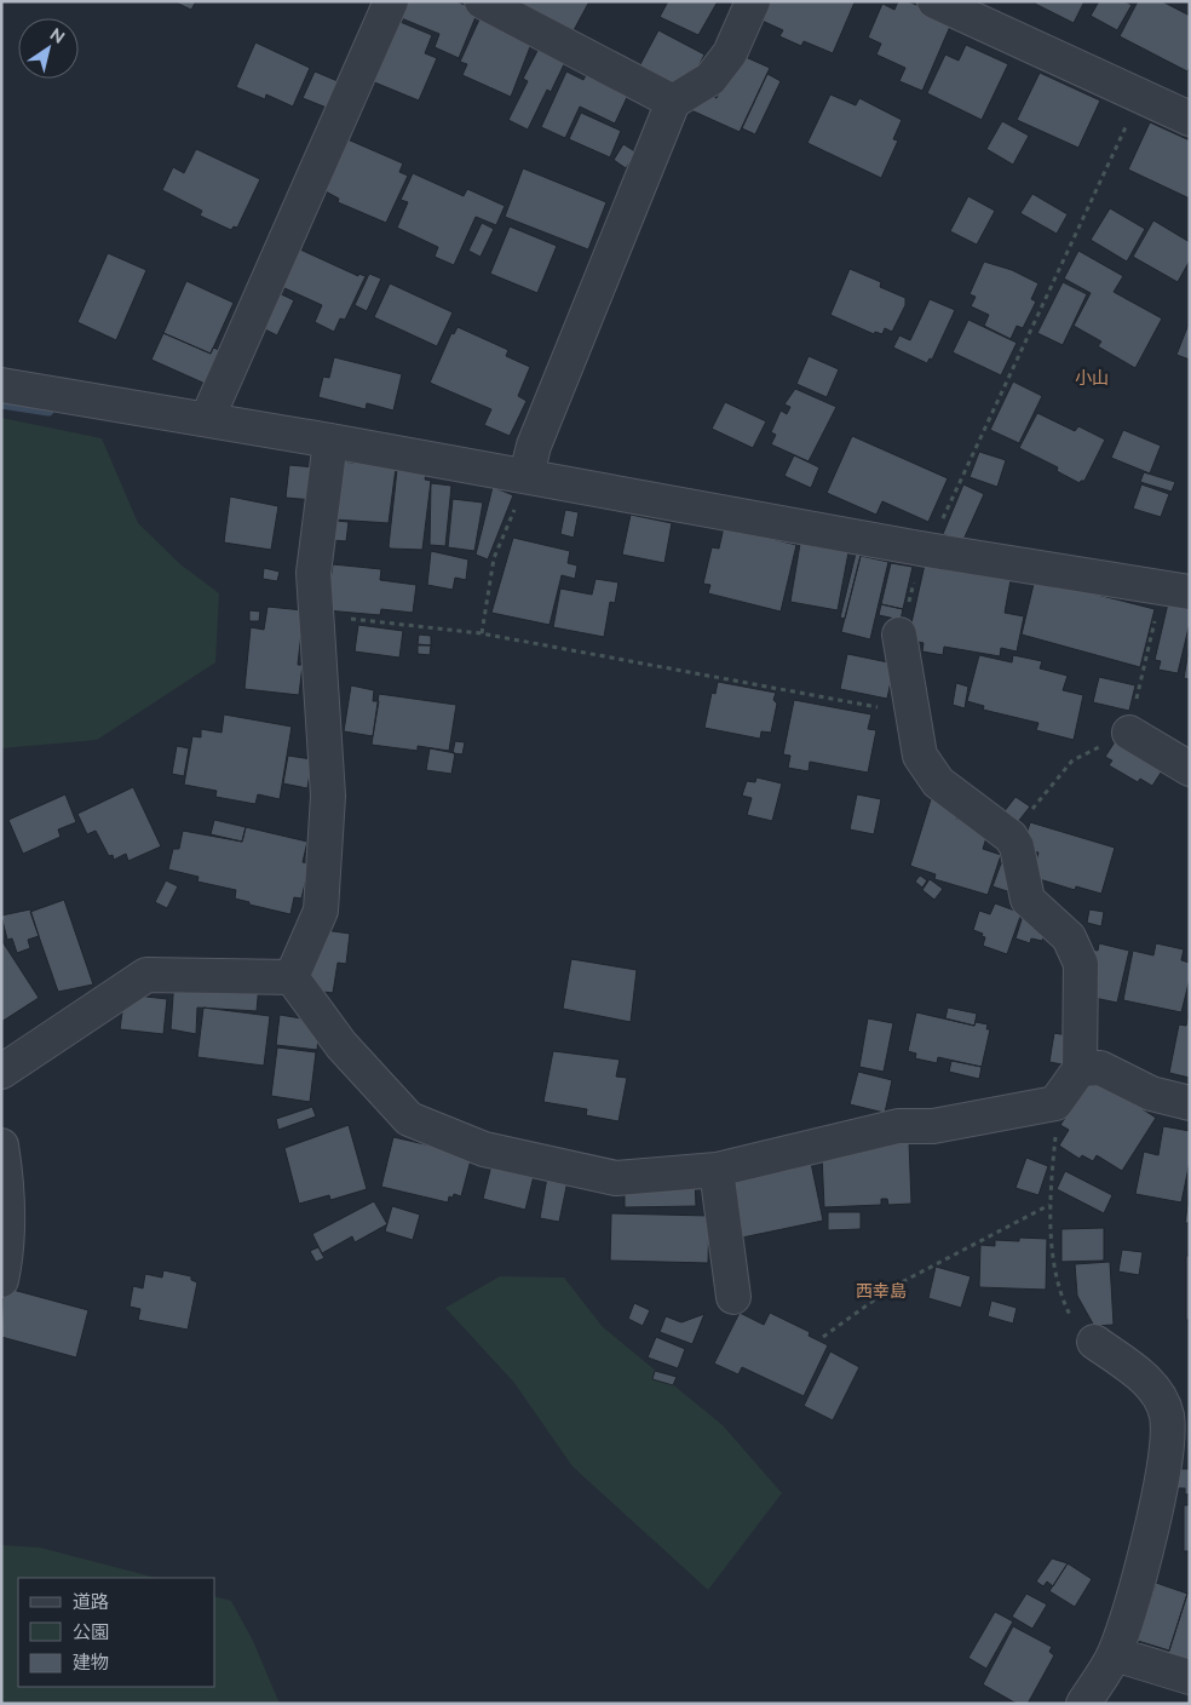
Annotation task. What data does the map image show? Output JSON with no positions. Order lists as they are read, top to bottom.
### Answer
{
  "districts": ["小山", "西幸島"],
  "legend": ["道路", "公園", "建物"],
  "north": "top right"
}
